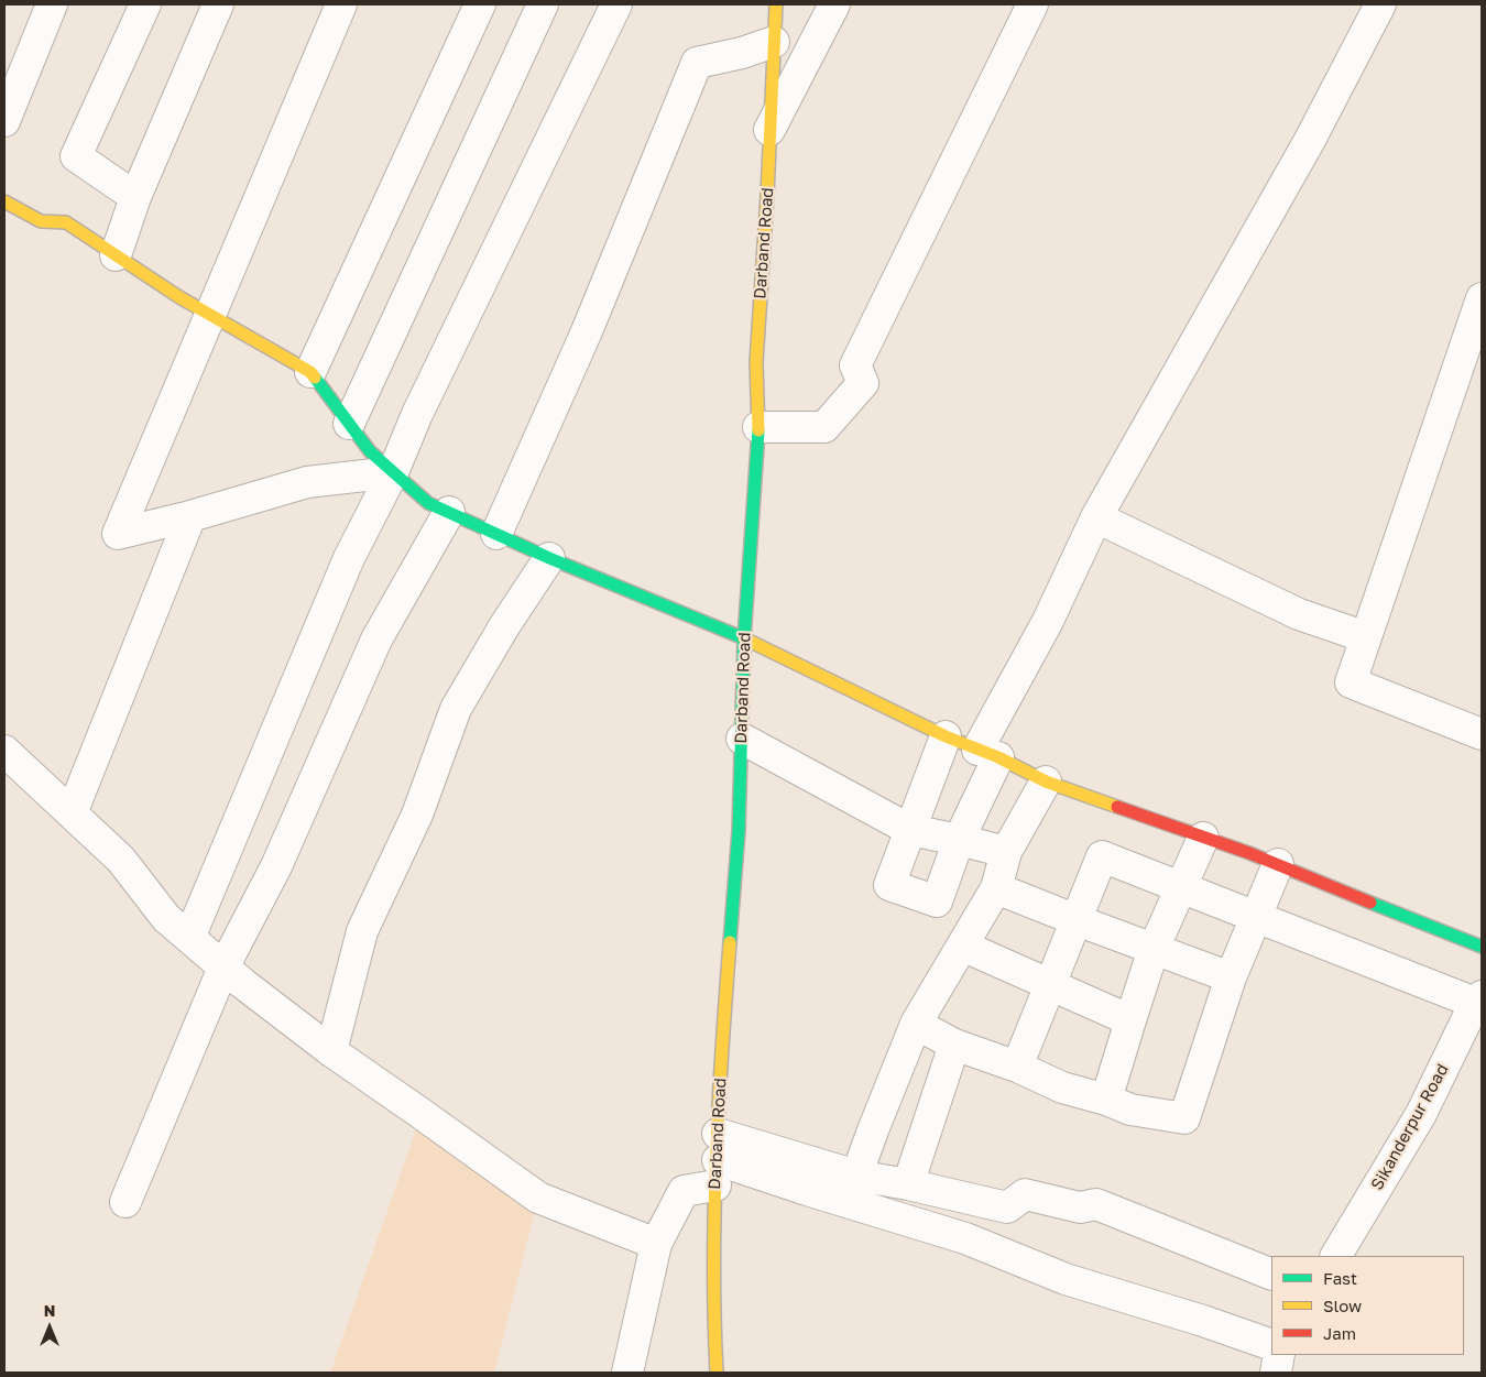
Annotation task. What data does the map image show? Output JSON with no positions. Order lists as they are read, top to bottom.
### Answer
{
  "streets": {
    "street": ["Darband Road", "Sikanderpur Road"]
  },
  "legend": ["Fast", "Slow", "Jam"],
  "north": "top"
}
